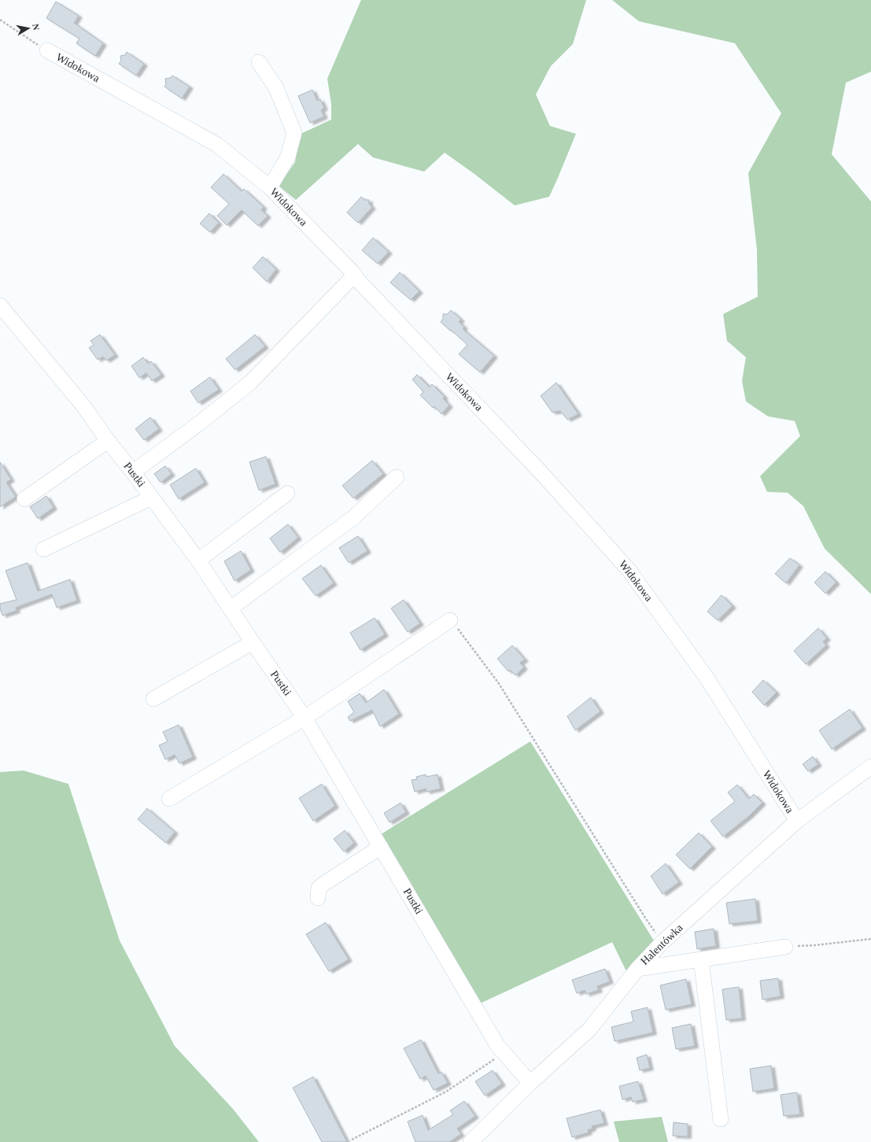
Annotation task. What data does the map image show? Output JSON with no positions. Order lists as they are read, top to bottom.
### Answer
{
  "streets": {
    "street": ["Widokowa", "Pustki", "Halentówka"]
  },
  "crossings": [
    ["Widokowa", "Halentówka"],
    ["Pustki", "Halentówka"]
  ],
  "north": "right"
}
